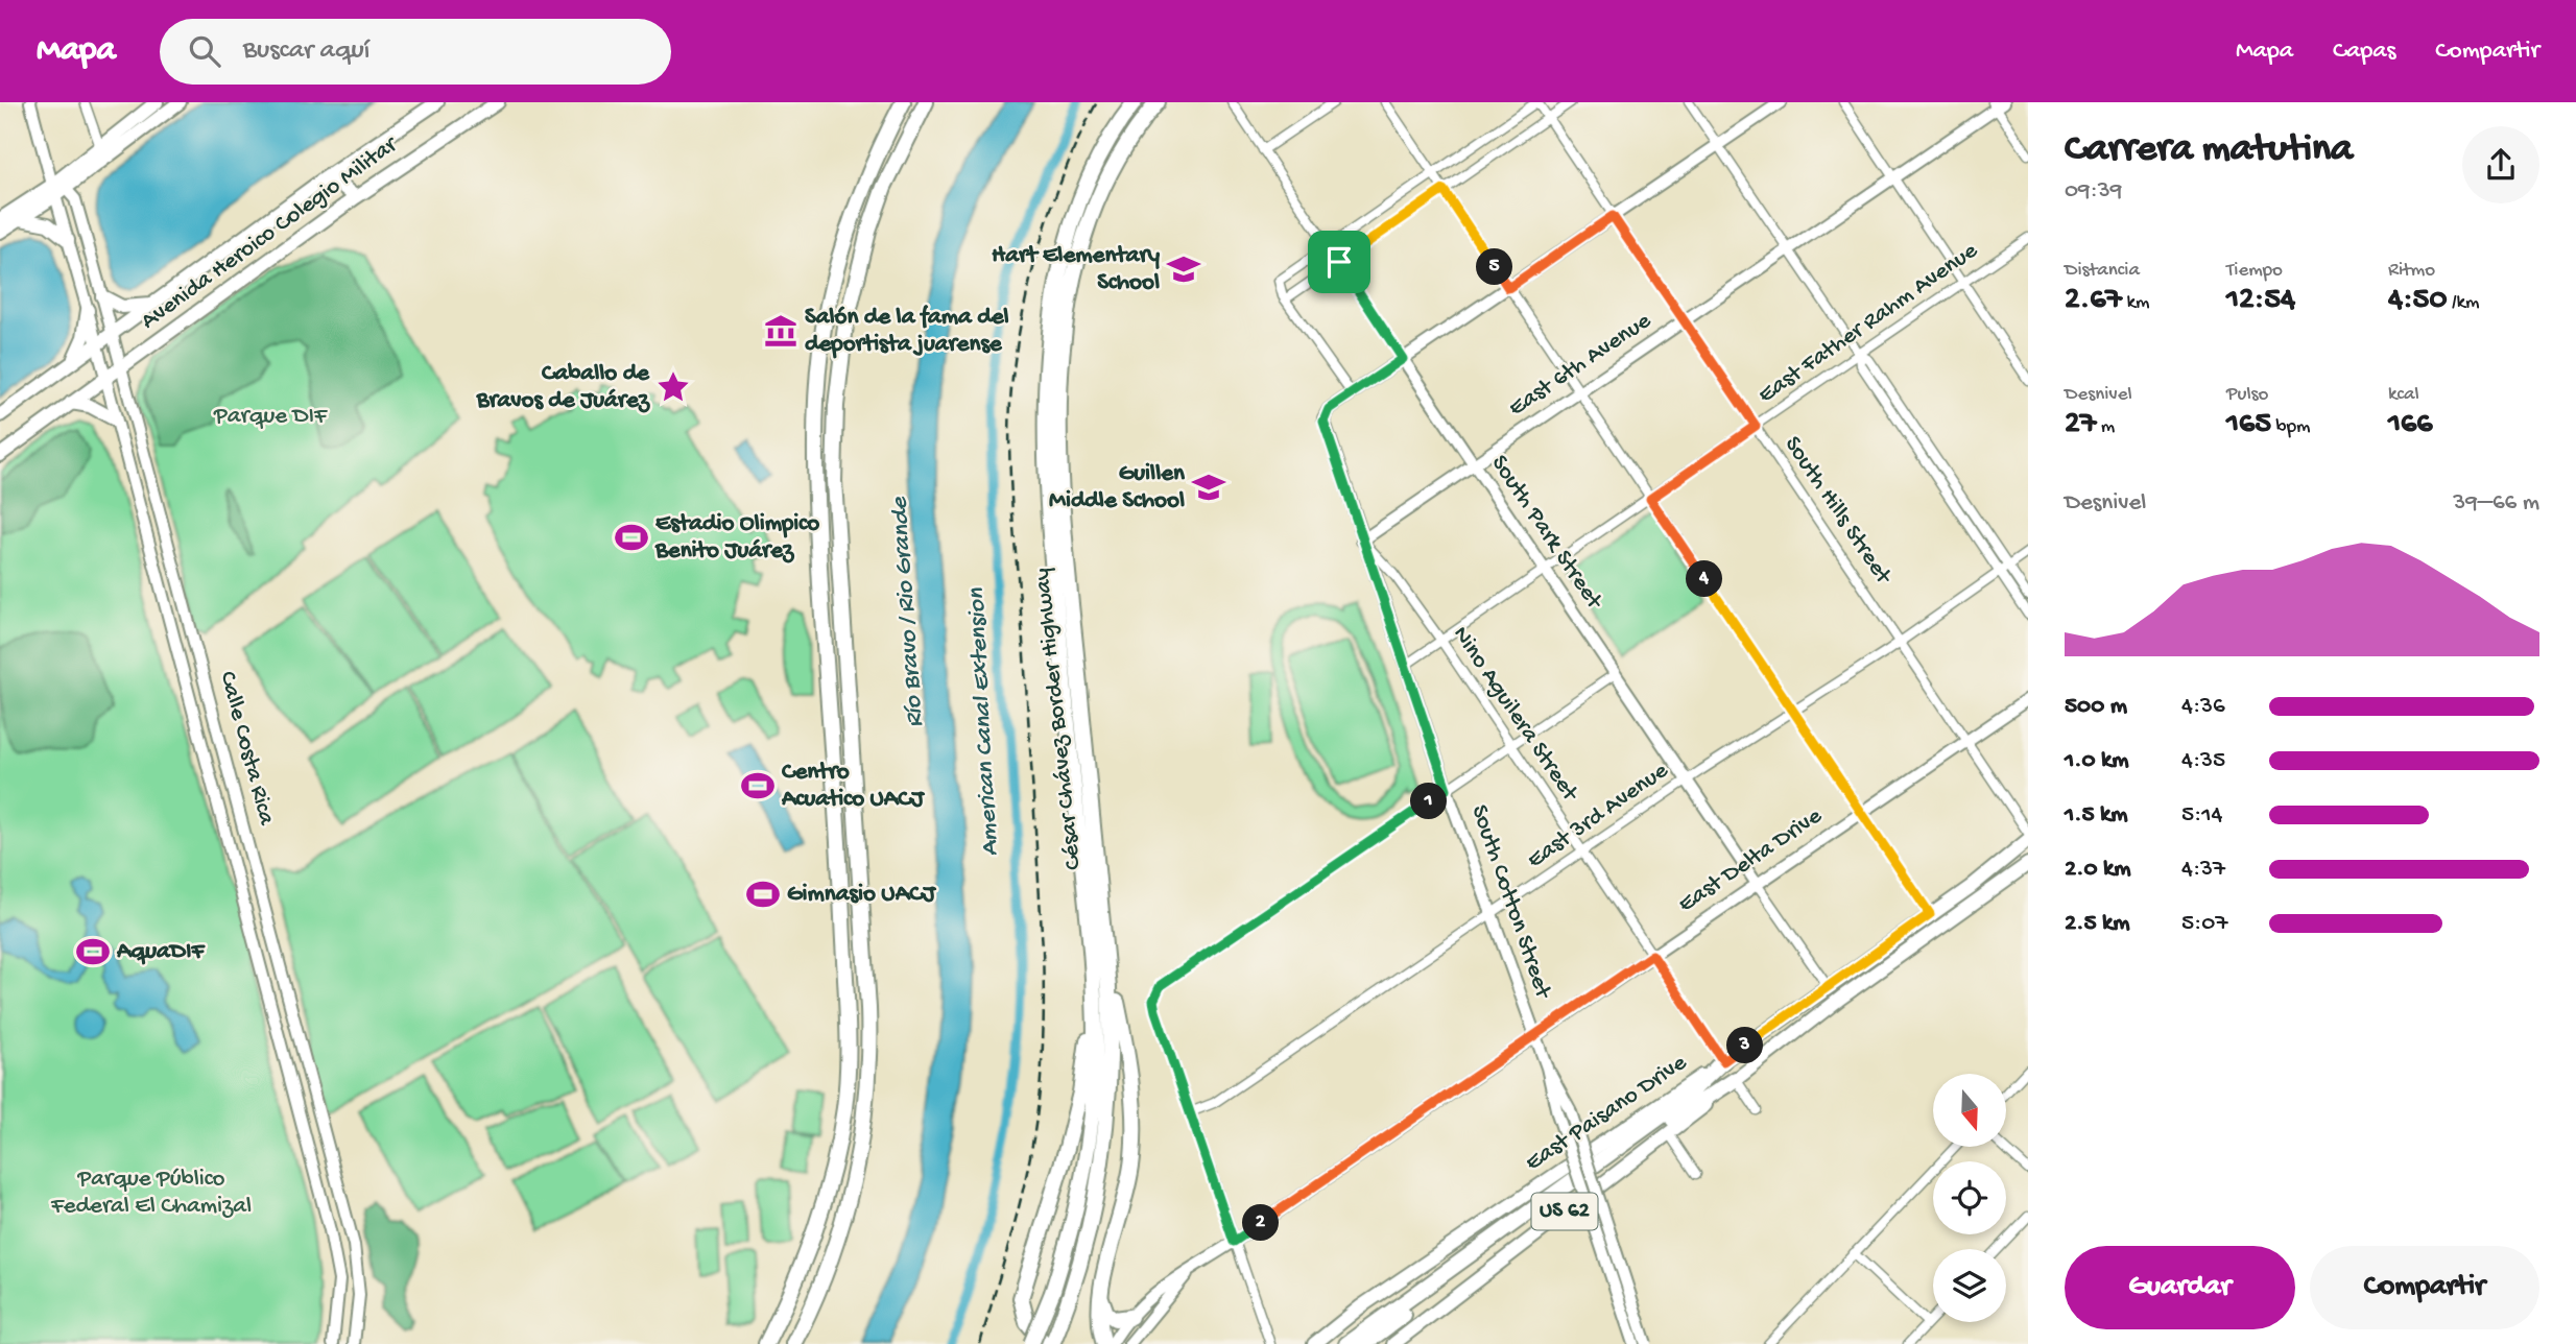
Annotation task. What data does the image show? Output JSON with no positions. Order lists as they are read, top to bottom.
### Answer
{
  "streets": {
    "highway": ["César Chávez Border Highway"],
    "main road": [
      "Avenida Heroico Colegio Militar",
      "East 6th Avenue",
      "South Park Street",
      "Calle Costa Rica",
      "East Delta Drive",
      "South Cotton Street",
      "East Paisano Drive",
      "US 62"
    ],
    "street": [
      "East Father Rahm Avenue",
      "South Hills Street",
      "Nino Aguilera Street",
      "East 3rd Avenue"
    ]
  },
  "crossings": [
    ["Avenida Heroico Colegio Militar", "Calle Costa Rica"],
    ["East Father Rahm Avenue", "South Hills Street"],
    ["East Father Rahm Avenue", "South Park Street"],
    ["East Father Rahm Avenue", "Nino Aguilera Street"],
    ["East Father Rahm Avenue", "South Cotton Street"],
    ["East 6th Avenue", "South Hills Street"],
    ["East 6th Avenue", "South Park Street"],
    ["East 6th Avenue", "Nino Aguilera Street"],
    ["East 6th Avenue", "South Cotton Street"],
    ["South Hills Street", "East 3rd Avenue"],
    ["South Hills Street", "East Delta Drive"],
    ["South Park Street", "East 3rd Avenue"],
    ["South Park Street", "East Delta Drive"],
    ["South Park Street", "East Paisano Drive"],
    ["Nino Aguilera Street", "East 3rd Avenue"],
    ["Nino Aguilera Street", "East Delta Drive"],
    ["Nino Aguilera Street", "South Cotton Street"],
    ["Nino Aguilera Street", "East Paisano Drive"],
    ["East 3rd Avenue", "South Cotton Street"],
    ["East Delta Drive", "South Cotton Street"]
  ],
  "water": ["Río Bravo / Rio Grande", "American Canal Extension"],
  "parks": ["Parque DIF", "Parque Público Federal El Chamizal"],
  "places": {
    "school or university": ["Hart Elementary School", "Guillen Middle School"],
    "museum": ["Salón de la fama del deportista juarense"],
    "place": ["Caballo de Bravos de Juárez"],
    "sports": [
      "Estadio Olimpico Benito Juárez",
      "Centro Acuatico UACJ",
      "Gimnasio UACJ",
      "AquaDIF"
    ]
  },
  "north": "bottom",
  "page": {
    "header": "Mapa",
    "search": "Buscar aquí",
    "nav": ["Mapa", "Capas", "Compartir"],
    "heading": ["Carrera matutina", "09:39"],
    "stats": [
      ["Distancia", "2.67 km"],
      ["Tiempo", "12:54"],
      ["Ritmo", "4:50 /km"],
      ["Desnivel", "27 m"],
      ["Pulso", "165 bpm"],
      ["kcal", "166"]
    ],
    "pins": [
      "5",
      "4",
      "1",
      "3",
      "2"
    ],
    "chart": ["Desnivel", "39–66 m"],
    "list": [
      {
        "name": "500 m",
        "note": "4:36"
      },
      {
        "name": "1.0 km",
        "note": "4:35"
      },
      {
        "name": "1.5 km",
        "note": "5:14"
      },
      {
        "name": "2.0 km",
        "note": "4:37"
      },
      {
        "name": "2.5 km",
        "note": "5:07"
      }
    ],
    "buttons": ["Guardar", "Compartir"]
  }
}
